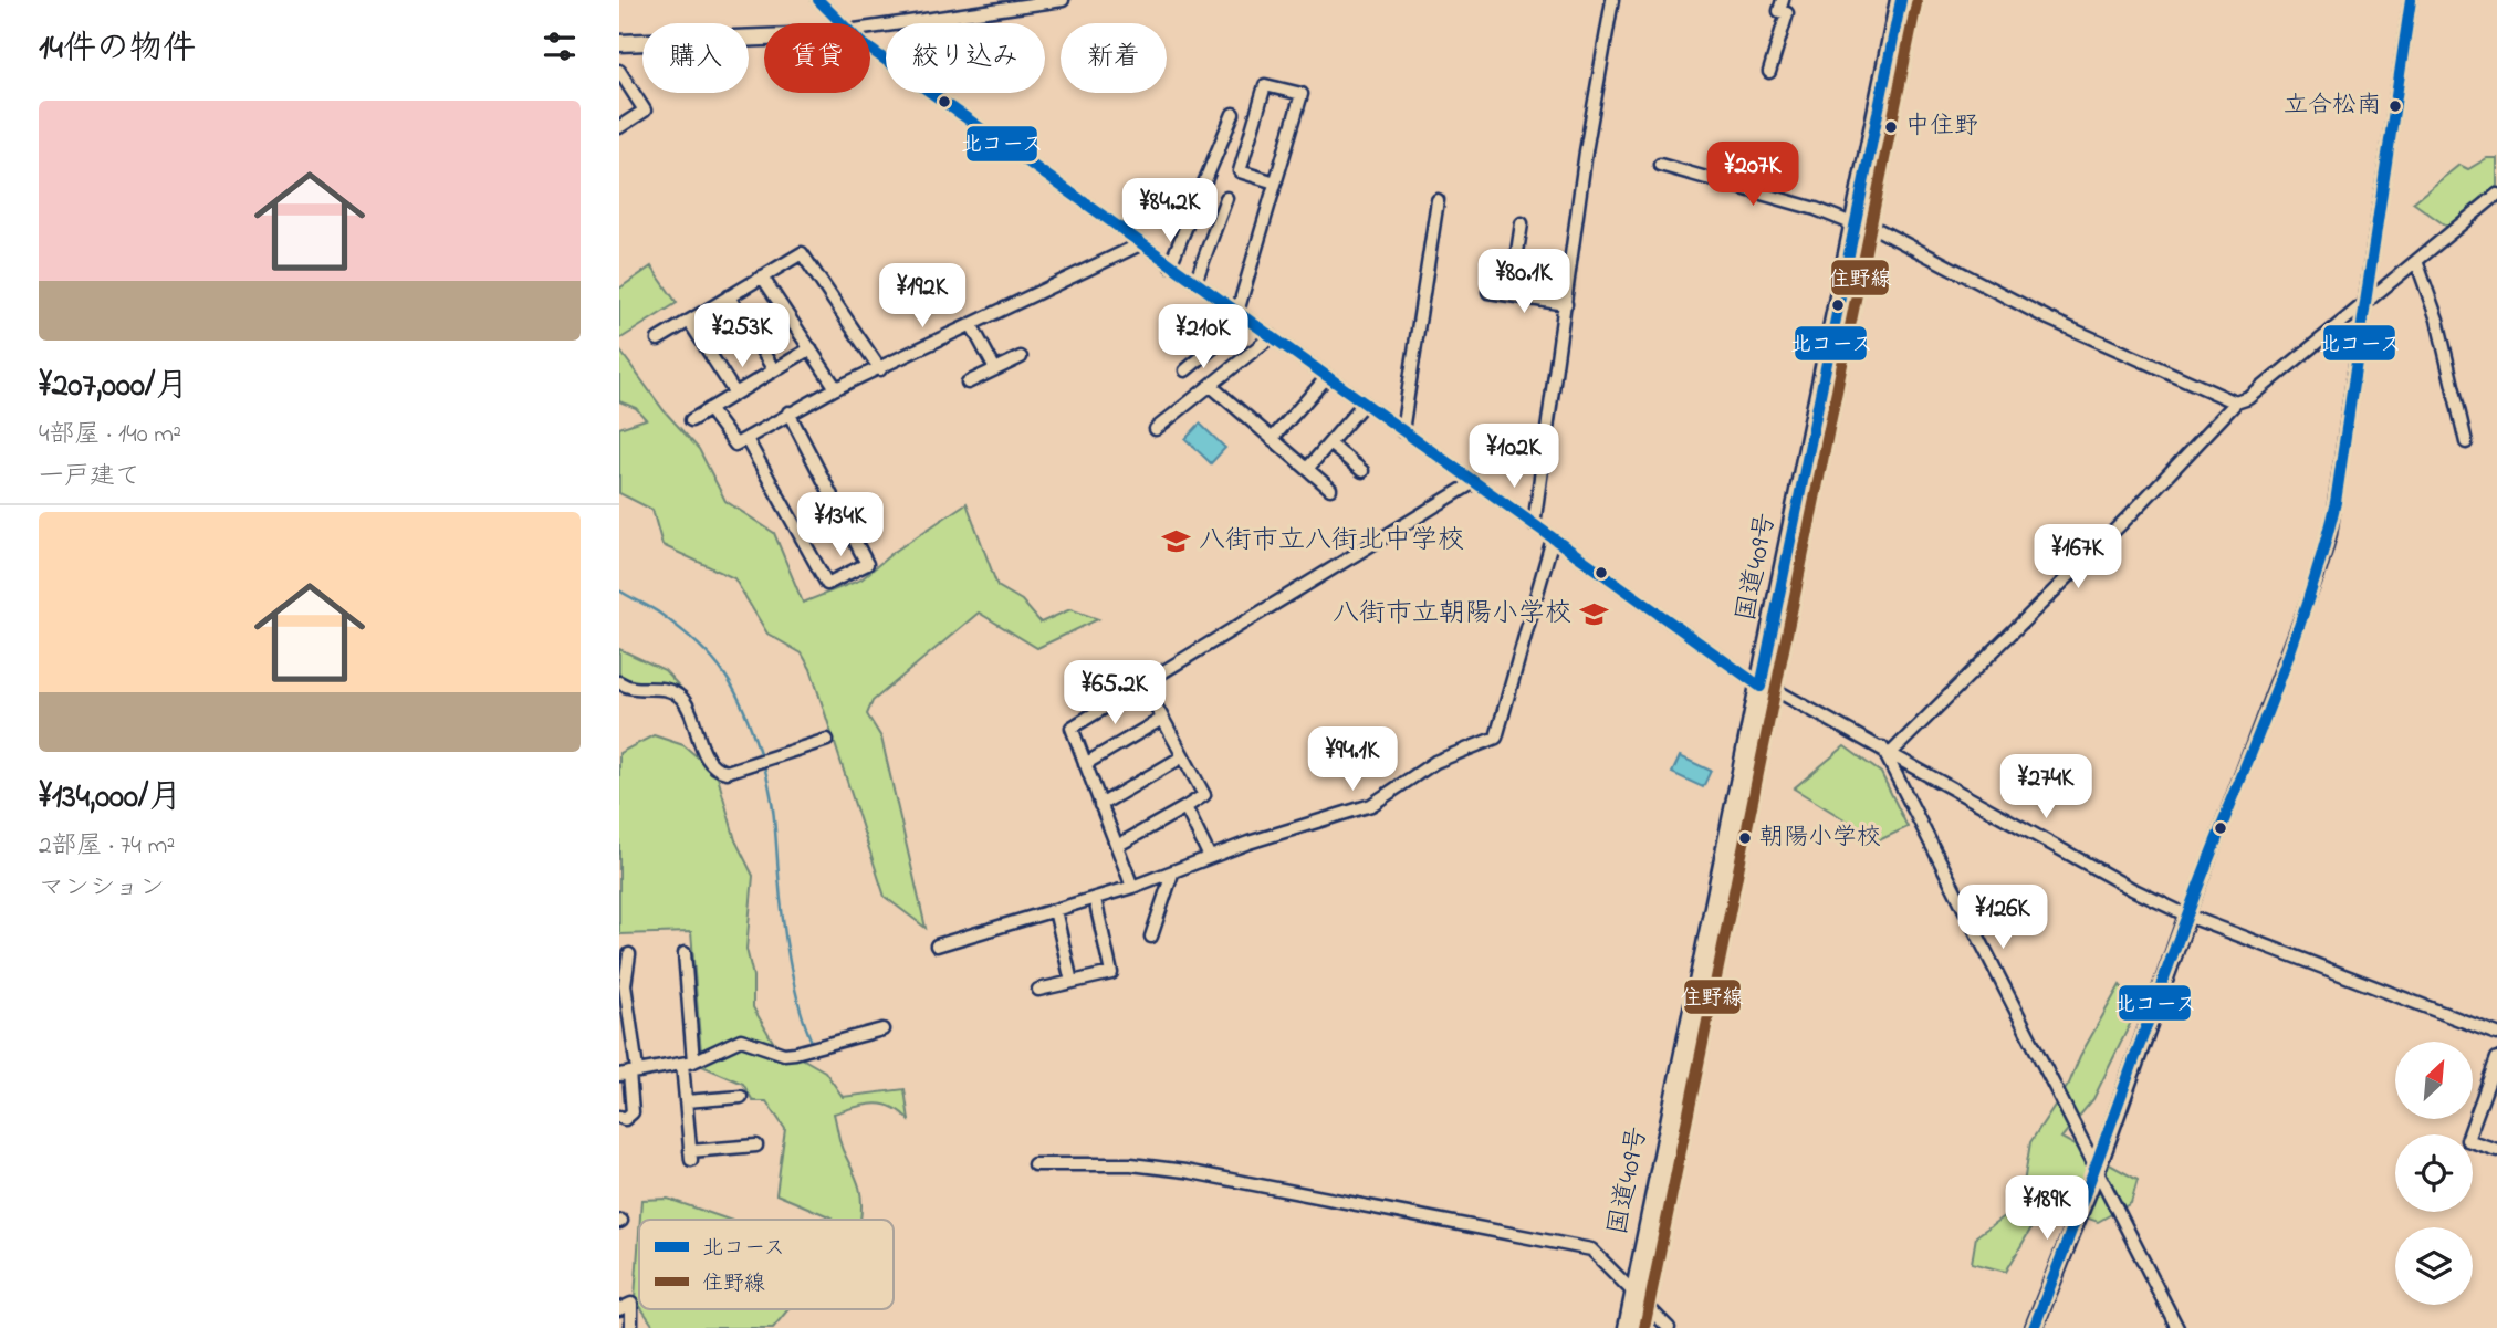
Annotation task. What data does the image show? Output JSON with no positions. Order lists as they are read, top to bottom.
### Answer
{
  "streets": {
    "highway": ["国道409号"]
  },
  "places": {
    "other": ["立合松南", "中住野", "朝陽小学校"],
    "school or university": ["八街市立八街北中学校", "八街市立朝陽小学校"]
  },
  "lines": ["transit line 北コース", "transit line 住野線"],
  "legend": ["北コース", "住野線"],
  "north": "top right",
  "page": {
    "heading": "14件の物件",
    "chip": [
      "購入",
      "賃貸",
      "絞り込み",
      "新着"
    ],
    "list": [
      {
        "name": "¥207,000/月",
        "note": "4部屋 · 140 m² · 一戸建て"
      },
      {
        "name": "¥134,000/月",
        "note": "2部屋 · 74 m² · マンション"
      }
    ],
    "price": [
      "¥207K",
      "¥84.2K",
      "¥80.1K",
      "¥192K",
      "¥253K",
      "¥210K",
      "¥102K",
      "¥134K",
      "¥167K",
      "¥65.2K",
      "¥94.1K",
      "¥274K",
      "¥126K",
      "¥189K"
    ]
  }
}
